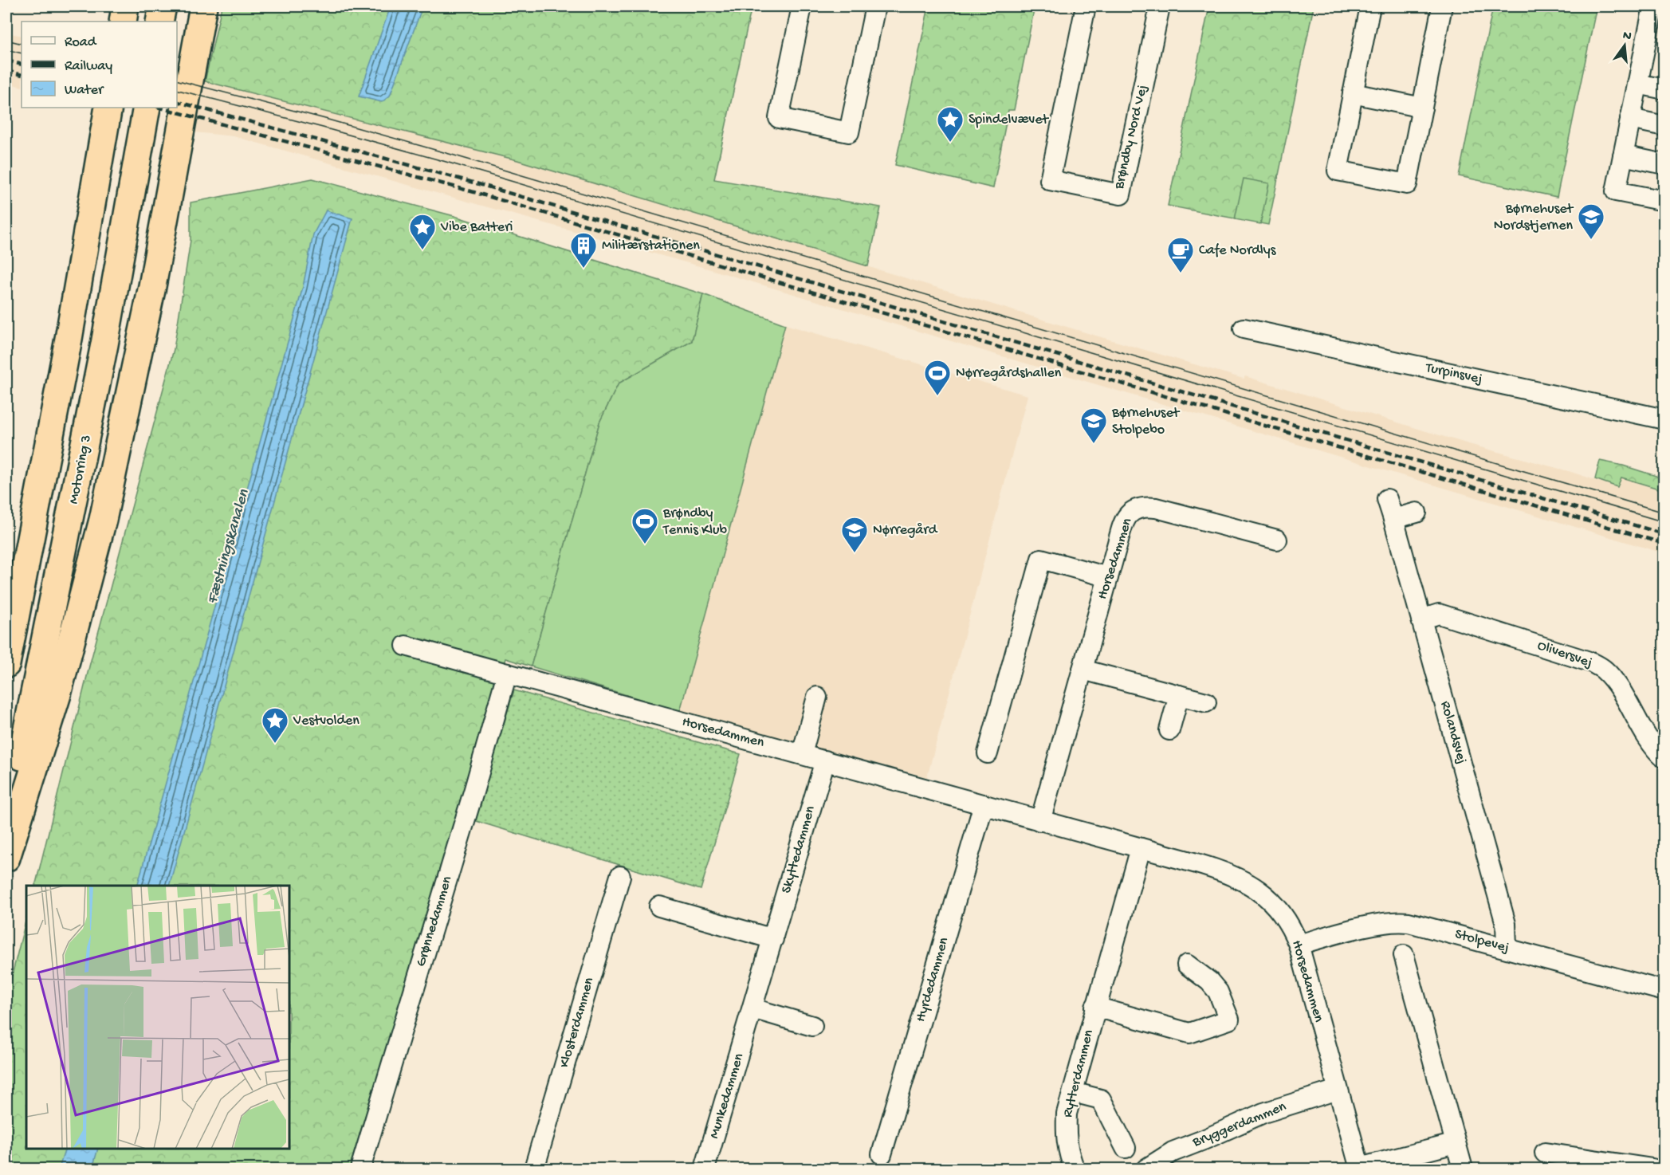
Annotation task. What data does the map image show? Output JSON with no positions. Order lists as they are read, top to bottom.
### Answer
{
  "streets": {
    "highway": ["Motorring 3"],
    "street": [
      "Brøndby Nord Vej",
      "Turpinsvej",
      "Horsedammen",
      "Oliversvej",
      "Rolandsvej",
      "Skyttedammen",
      "Grønnedammen",
      "Stolpevej",
      "Hyrdedammen",
      "Klosterdammen",
      "Rytterdammen",
      "Munkedammen",
      "Bryggerdammen"
    ]
  },
  "crossings": [
    ["Horsedammen", "Skyttedammen"],
    ["Horsedammen", "Grønnedammen"],
    ["Horsedammen", "Stolpevej"],
    ["Horsedammen", "Hyrdedammen"],
    ["Horsedammen", "Rytterdammen"],
    ["Horsedammen", "Bryggerdammen"],
    ["Oliversvej", "Rolandsvej"],
    ["Rolandsvej", "Stolpevej"],
    ["Skyttedammen", "Munkedammen"]
  ],
  "water": ["Fæstningskanalen"],
  "places": {
    "place": ["Spindelvævet", "Vibe Batteri", "Vestvolden"],
    "school or university": ["Børnehuset Nordstjernen", "Børnehuset Stolpebo", "Nørregård"],
    "building": ["Militærstationen"],
    "cafe": ["Cafe Nordlys"],
    "sports": ["Nørregårdshallen", "Brøndby Tennis Klub"]
  },
  "legend": ["Road", "Railway", "Water"],
  "north": "top"
}
